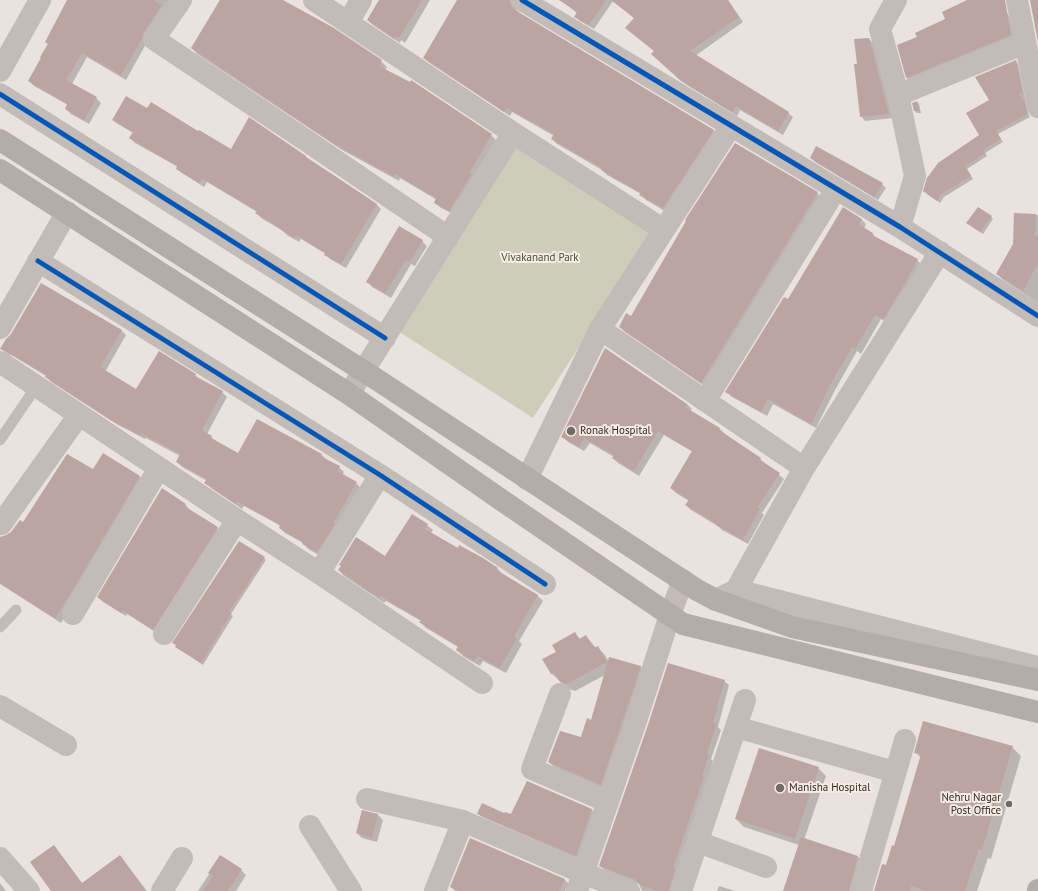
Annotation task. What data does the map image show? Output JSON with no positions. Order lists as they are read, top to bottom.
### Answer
{
  "parks": ["Vivakanand Park"],
  "places": ["Ronak Hospital", "Manisha Hospital", "Nehru Nagar Post Office"]
}
